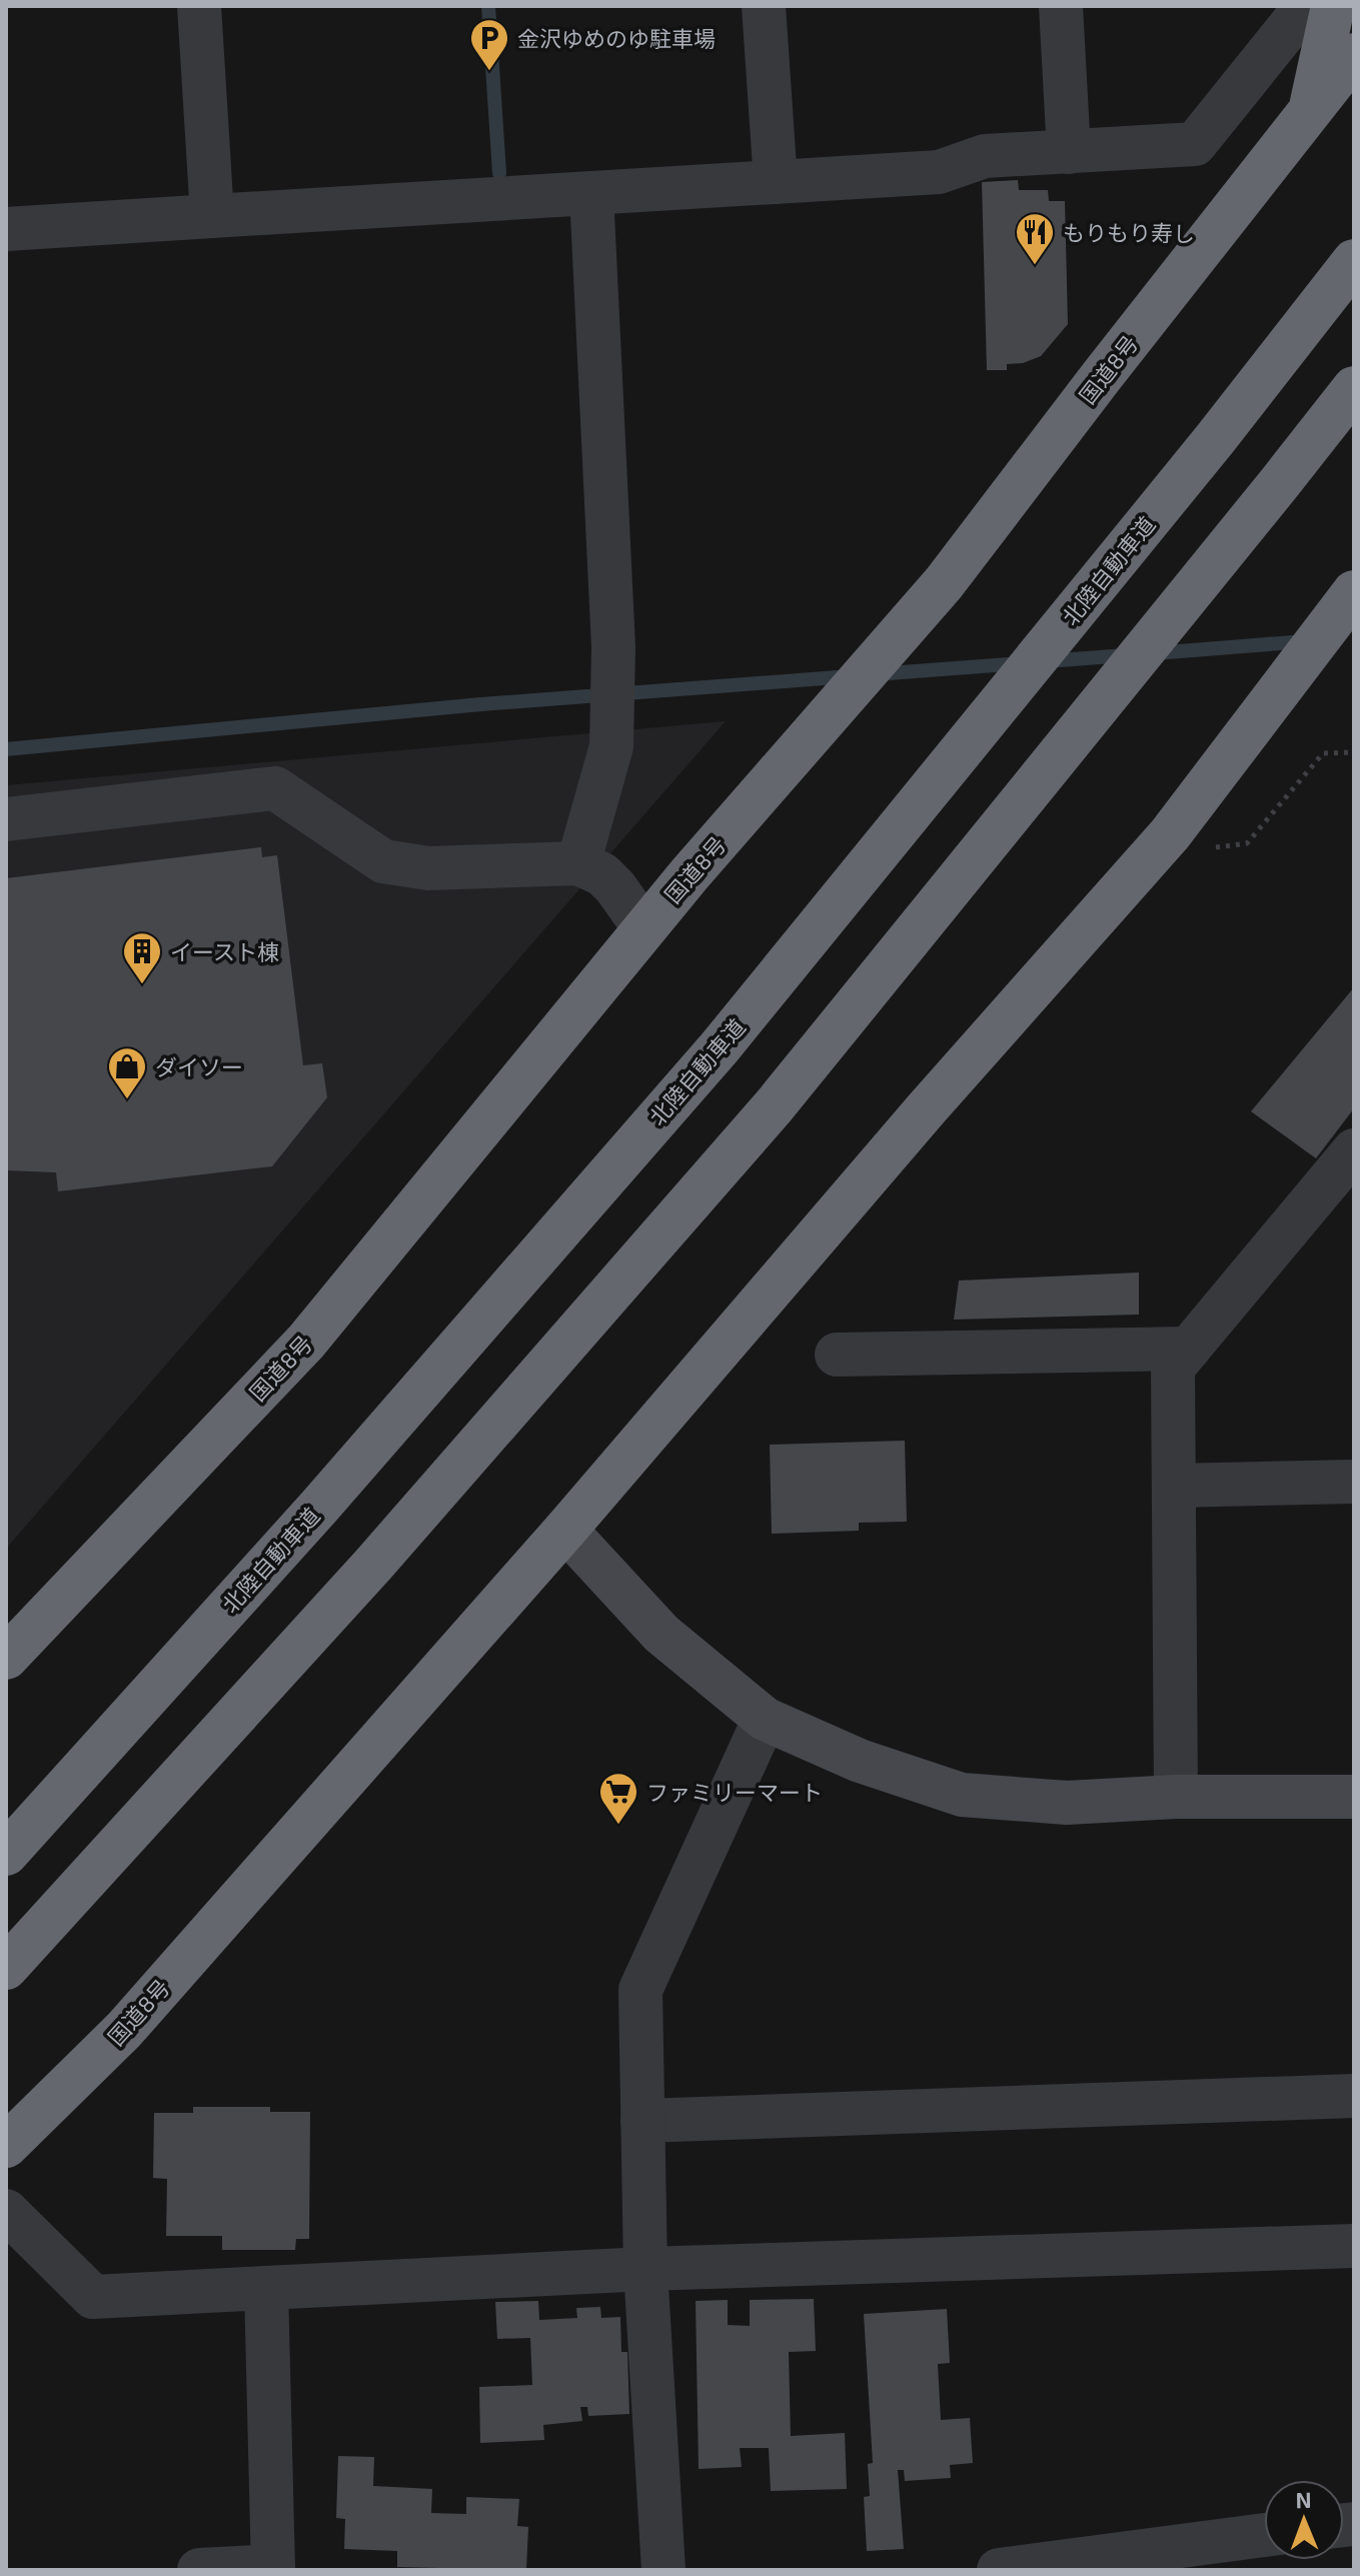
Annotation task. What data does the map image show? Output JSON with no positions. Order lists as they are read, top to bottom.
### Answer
{
  "streets": {
    "highway": ["国道8号", "北陸自動車道"]
  },
  "places": {
    "parking": ["金沢ゆめのゆ駐車場"],
    "restaurant": ["もりもり寿し"],
    "building": ["イースト棟"],
    "shop": ["ダイソー"],
    "supermarket": ["ファミリーマート"]
  },
  "north": "top"
}
